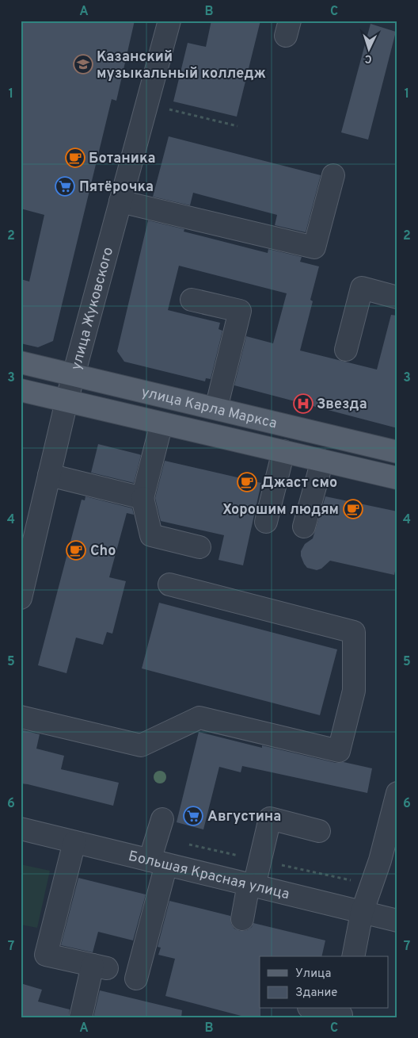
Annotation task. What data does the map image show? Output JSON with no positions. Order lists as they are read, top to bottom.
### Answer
{
  "streets": {
    "main road": ["улица Карла Маркса"],
    "street": ["улица Жуковского", "Большая Красная улица"]
  },
  "crossings": [
    ["улица Жуковского", "улица Карла Маркса"]
  ],
  "places": {
    "school or university": ["Казанский музыкальный колледж"],
    "cafe": [
      "Ботаника",
      "Джаст смо",
      "Хорошим людям",
      "Cho"
    ],
    "supermarket": ["Пятёрочка", "Августина"],
    "hospital": ["Звезда"]
  },
  "legend": ["Улица", "Здание"],
  "north": "bottom",
  "grid": {
    "columns": ["A", "B", "C"],
    "rows": [
      "1",
      "2",
      "3",
      "4",
      "5",
      "6",
      "7"
    ]
  }
}
